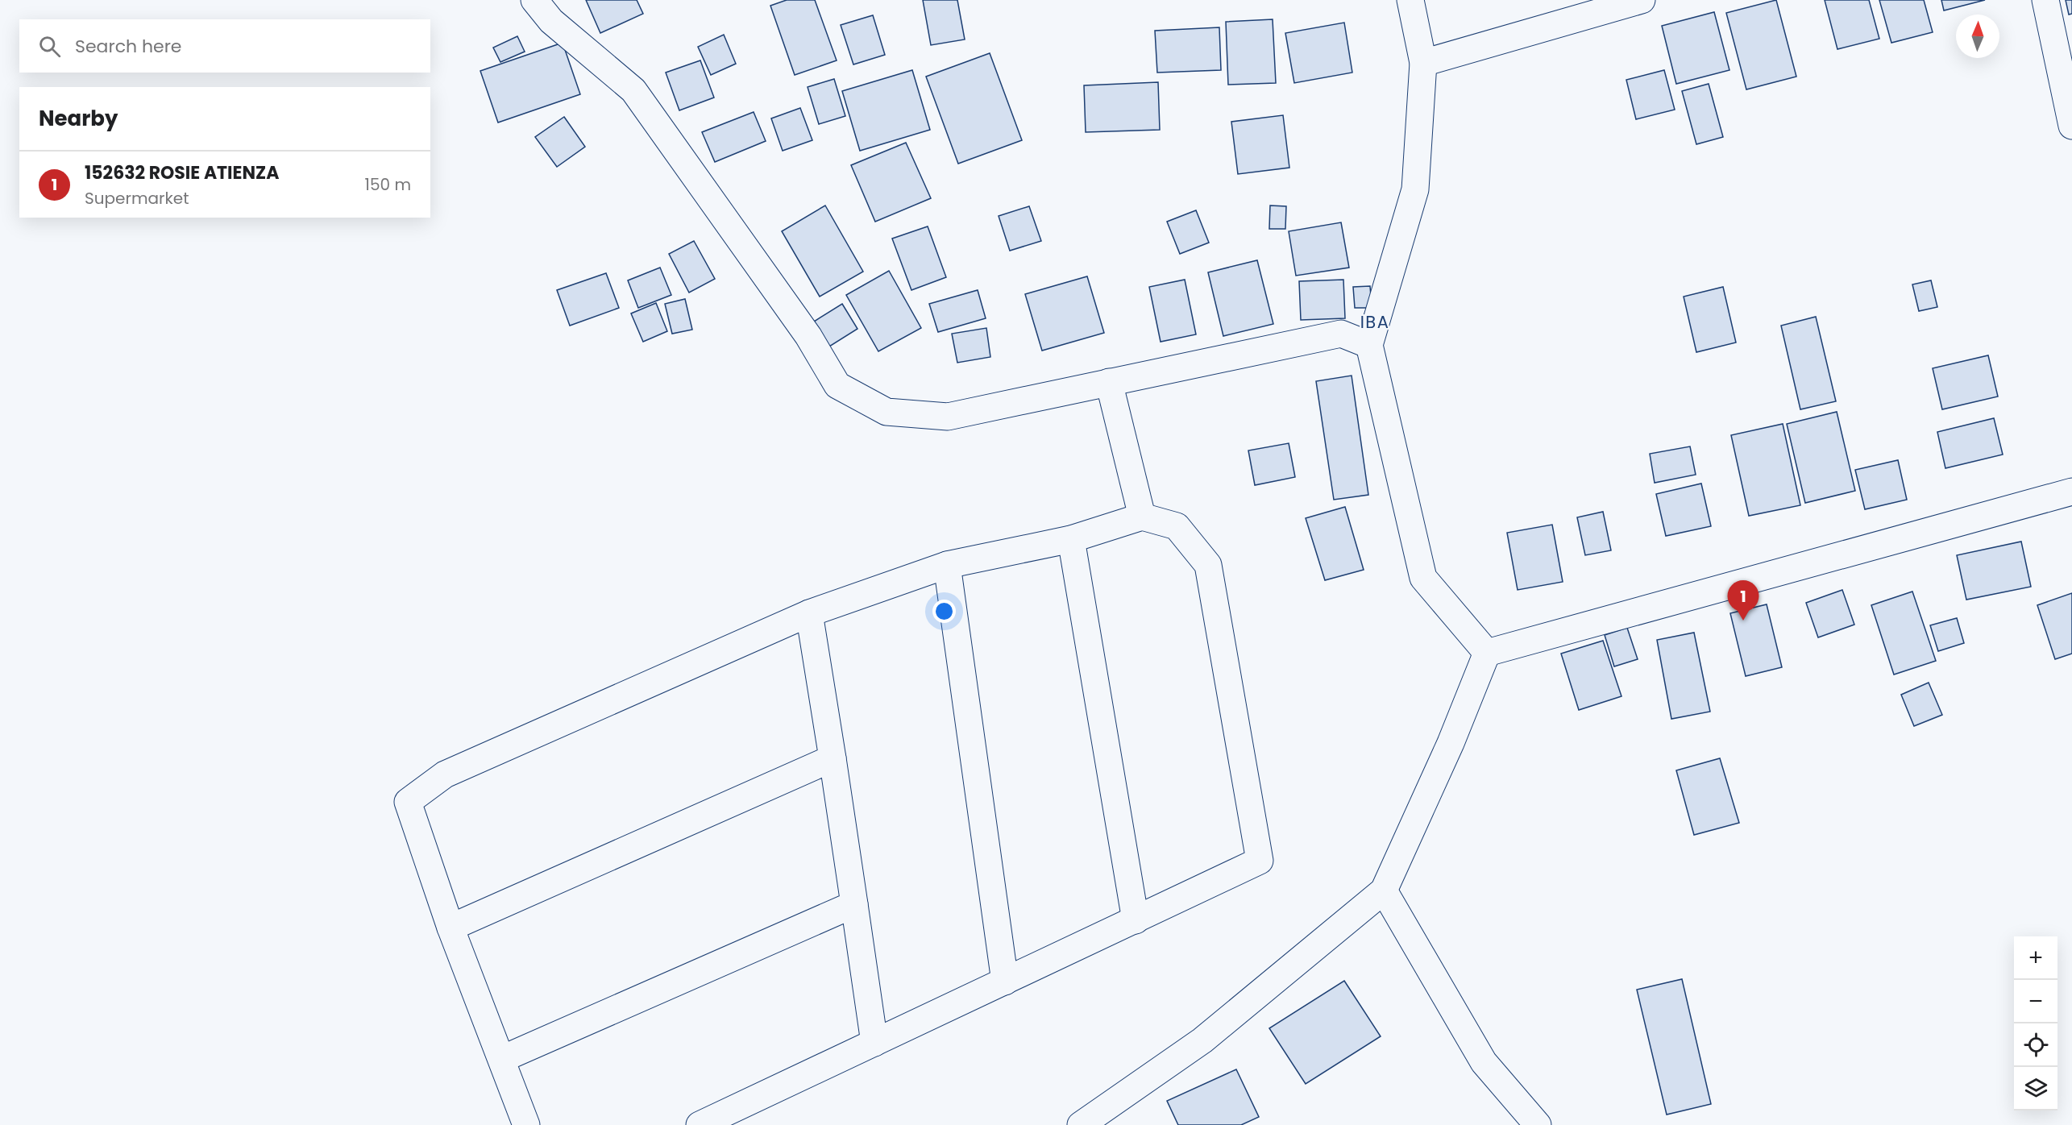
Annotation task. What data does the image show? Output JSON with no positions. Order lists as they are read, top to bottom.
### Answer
{
  "districts": ["IBA"],
  "north": "top",
  "page": {
    "search": "Search here",
    "heading": "Nearby",
    "list": [
      {
        "mark": "1",
        "name": "152632 ROSIE ATIENZA",
        "note": "Supermarket",
        "value": "150 m"
      }
    ],
    "pins": "1",
    "map_buttons": ["+", "−"]
  }
}
